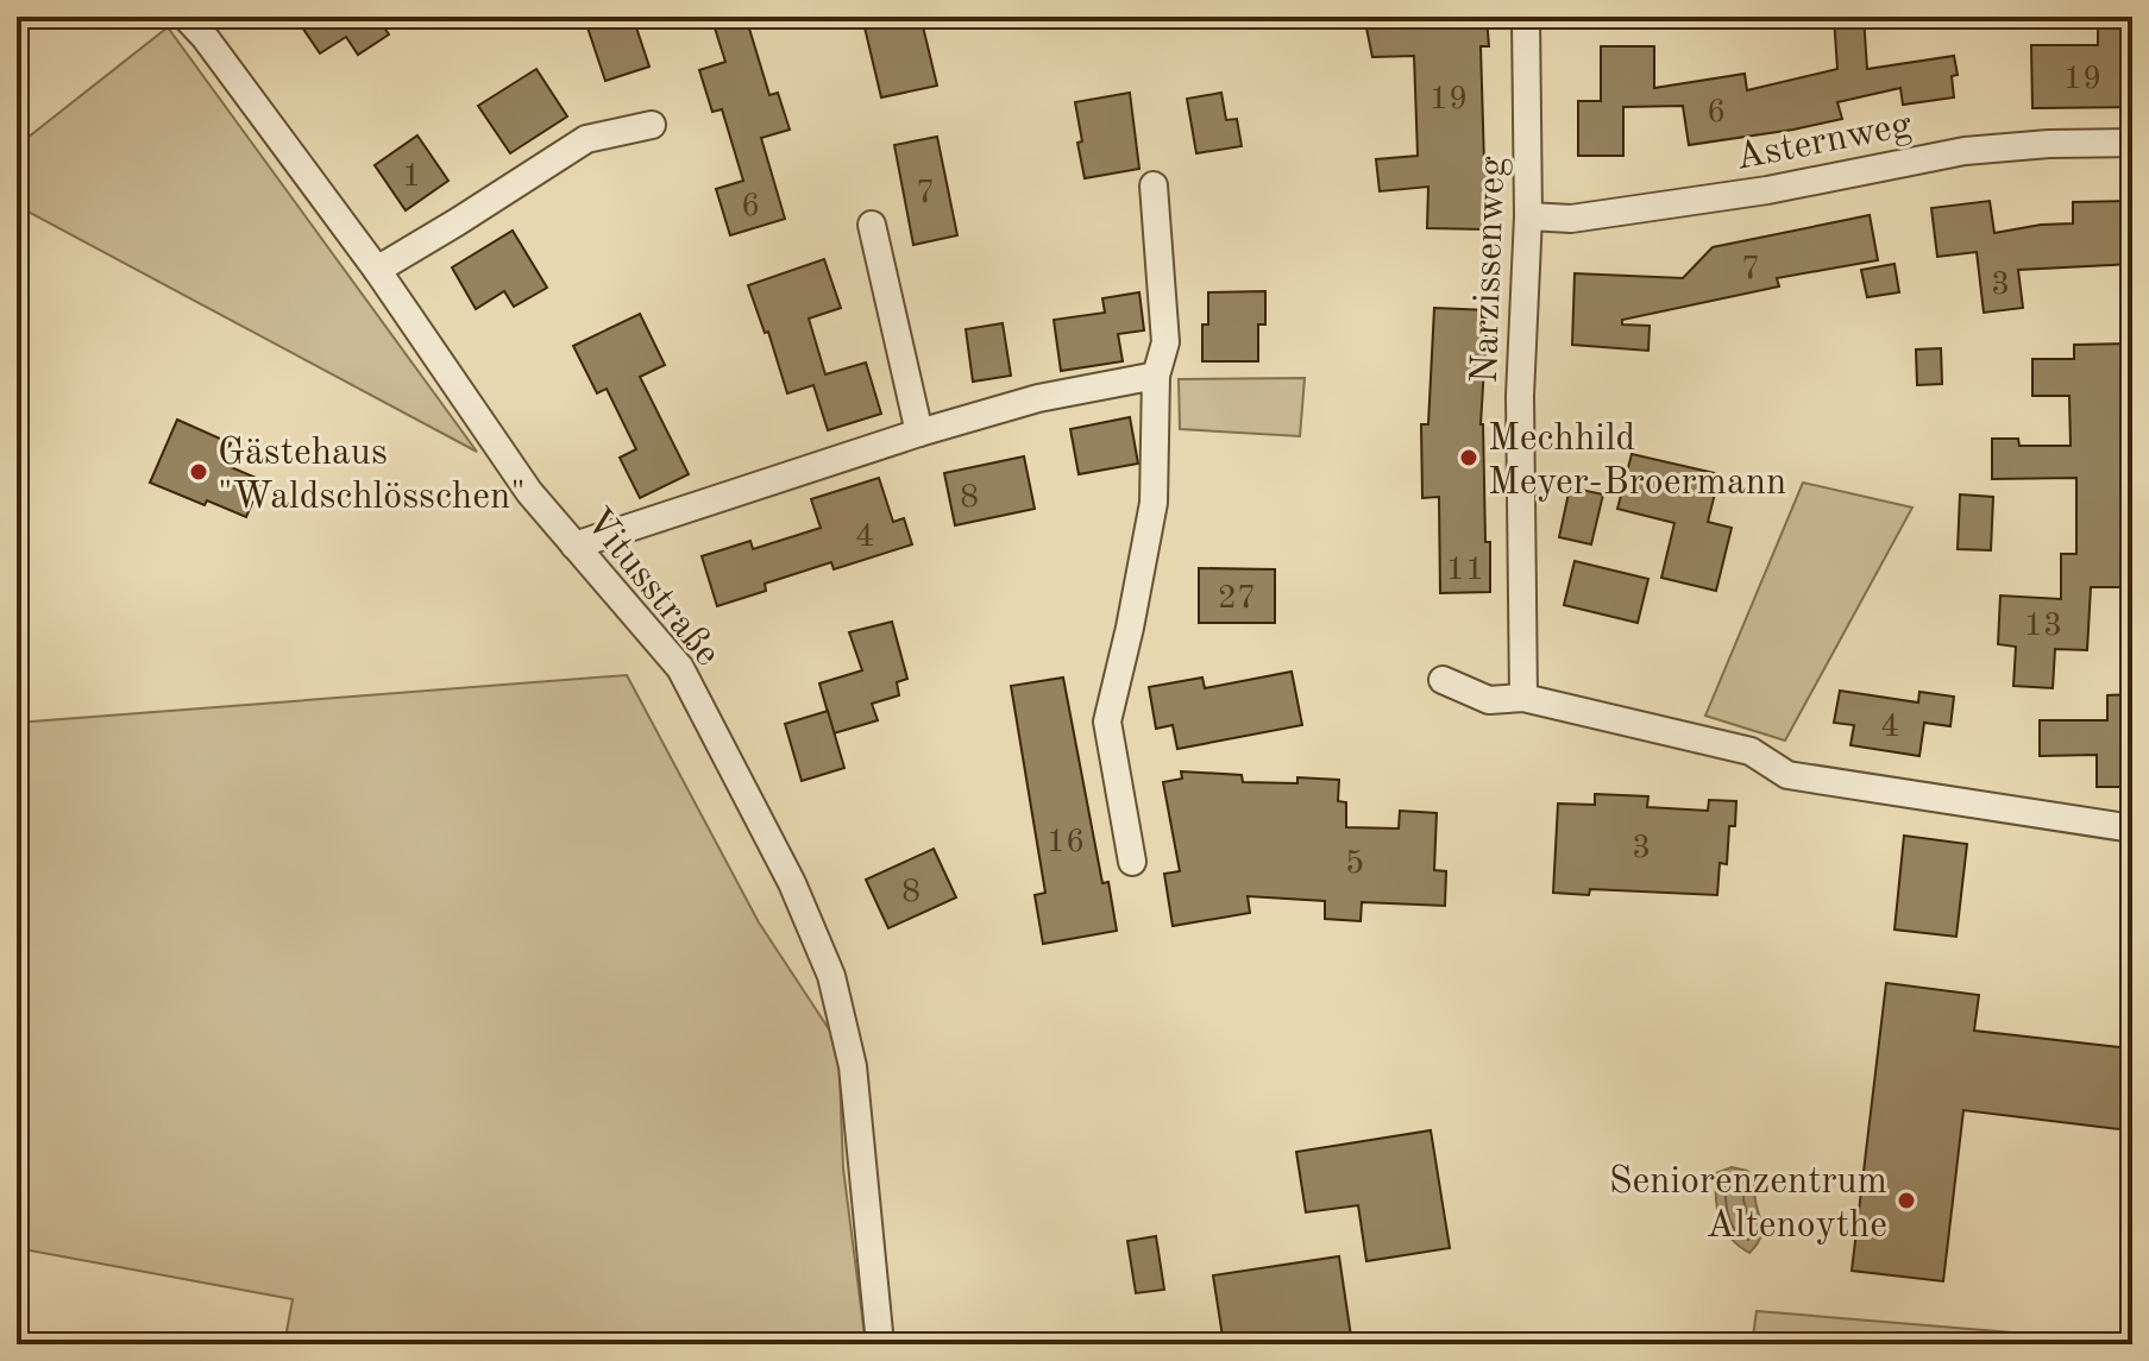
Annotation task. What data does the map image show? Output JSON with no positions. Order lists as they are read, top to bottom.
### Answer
{
  "streets": {
    "street": ["Asternweg", "Narzissenweg", "Vitusstraße"]
  },
  "crossings": [
    ["Asternweg", "Narzissenweg"]
  ],
  "places": ["Mechhild Meyer-Broermann", "Gästehaus \"Waldschlösschen\"", "Seniorenzentrum Altenoythe"],
  "house_numbers": [
    "19",
    "19",
    "6",
    "1",
    "7",
    "6",
    "7",
    "3",
    "8",
    "4",
    "11",
    "27",
    "13",
    "4",
    "16",
    "3",
    "5",
    "8"
  ]
}
